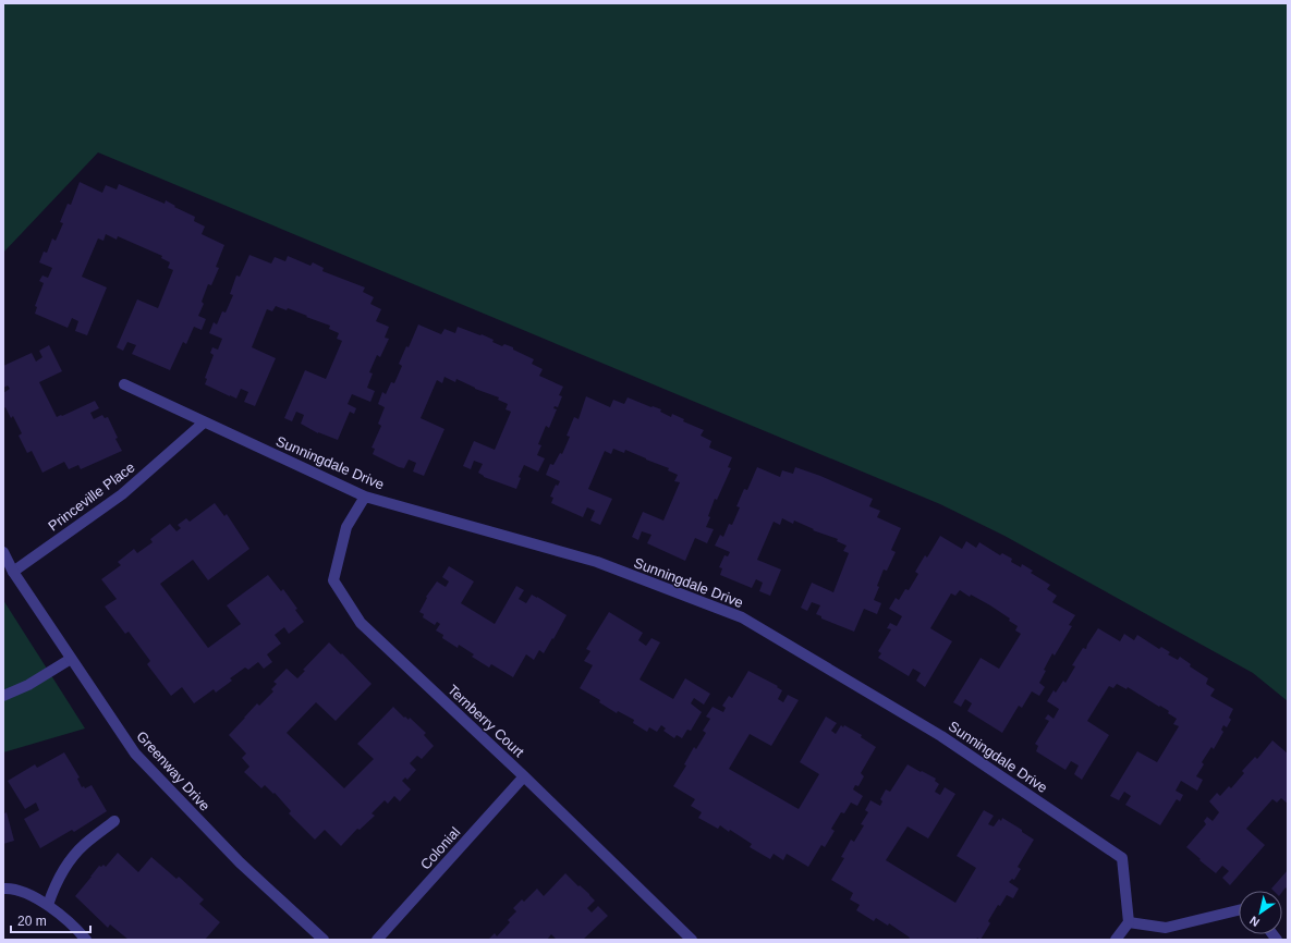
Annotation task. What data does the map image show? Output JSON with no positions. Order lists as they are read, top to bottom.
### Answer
{
  "streets": {
    "street": [
      "Sunningdale Drive",
      "Princeville Place",
      "Ternberry Court",
      "Greenway Drive",
      "Colonial"
    ]
  },
  "crossings": [
    ["Sunningdale Drive", "Princeville Place"],
    ["Sunningdale Drive", "Ternberry Court"],
    ["Princeville Place", "Greenway Drive"],
    ["Ternberry Court", "Colonial"]
  ],
  "scale_bar": "20 m",
  "north": "bottom left"
}
